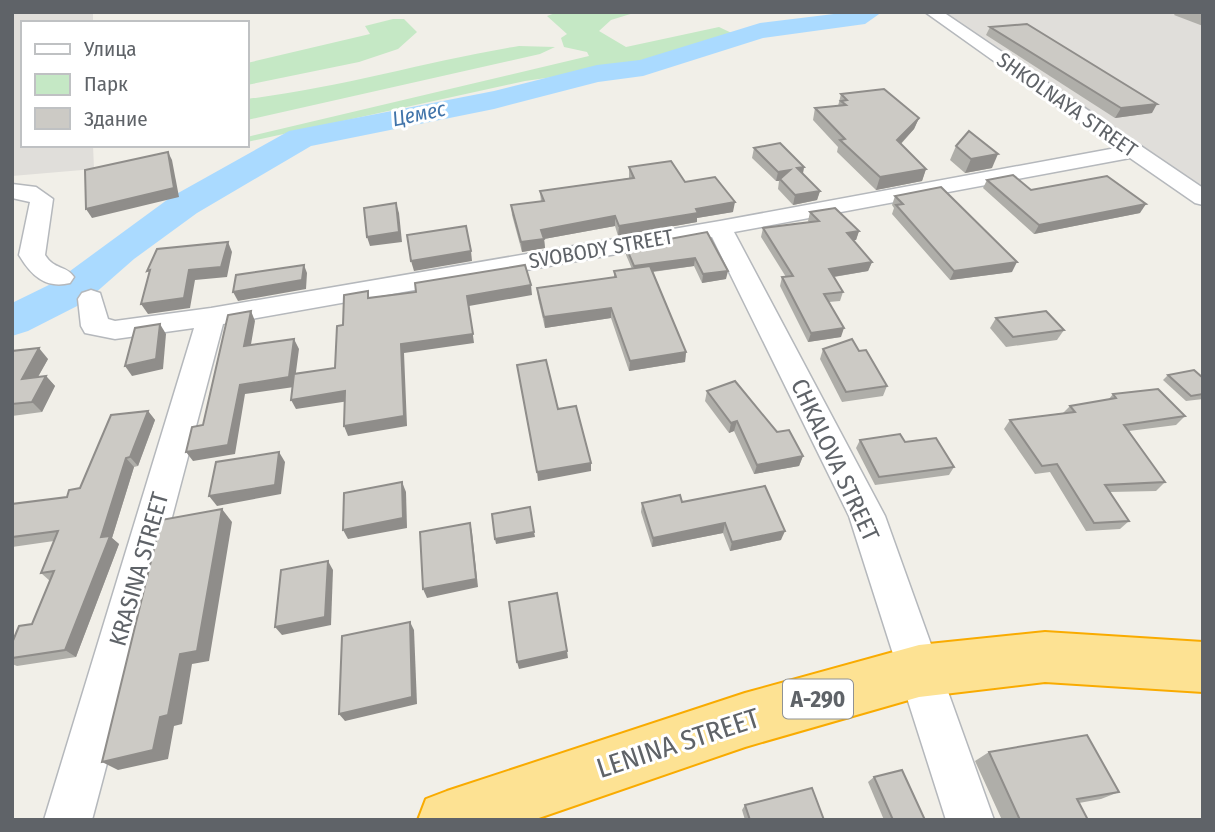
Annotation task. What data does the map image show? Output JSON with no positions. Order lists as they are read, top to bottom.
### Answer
{
  "streets": {
    "highway": ["А-290", "LENINA STREET"],
    "street": [
      "SHKOLNAYA STREET",
      "SVOBODY STREET",
      "CHKALOVA STREET",
      "KRASINA STREET"
    ]
  },
  "crossings": [
    ["SHKOLNAYA STREET", "SVOBODY STREET"],
    ["SVOBODY STREET", "CHKALOVA STREET"],
    ["SVOBODY STREET", "KRASINA STREET"],
    ["CHKALOVA STREET", "LENINA STREET"]
  ],
  "water": ["Цемес"],
  "legend": ["Улица", "Парк", "Здание"]
}
